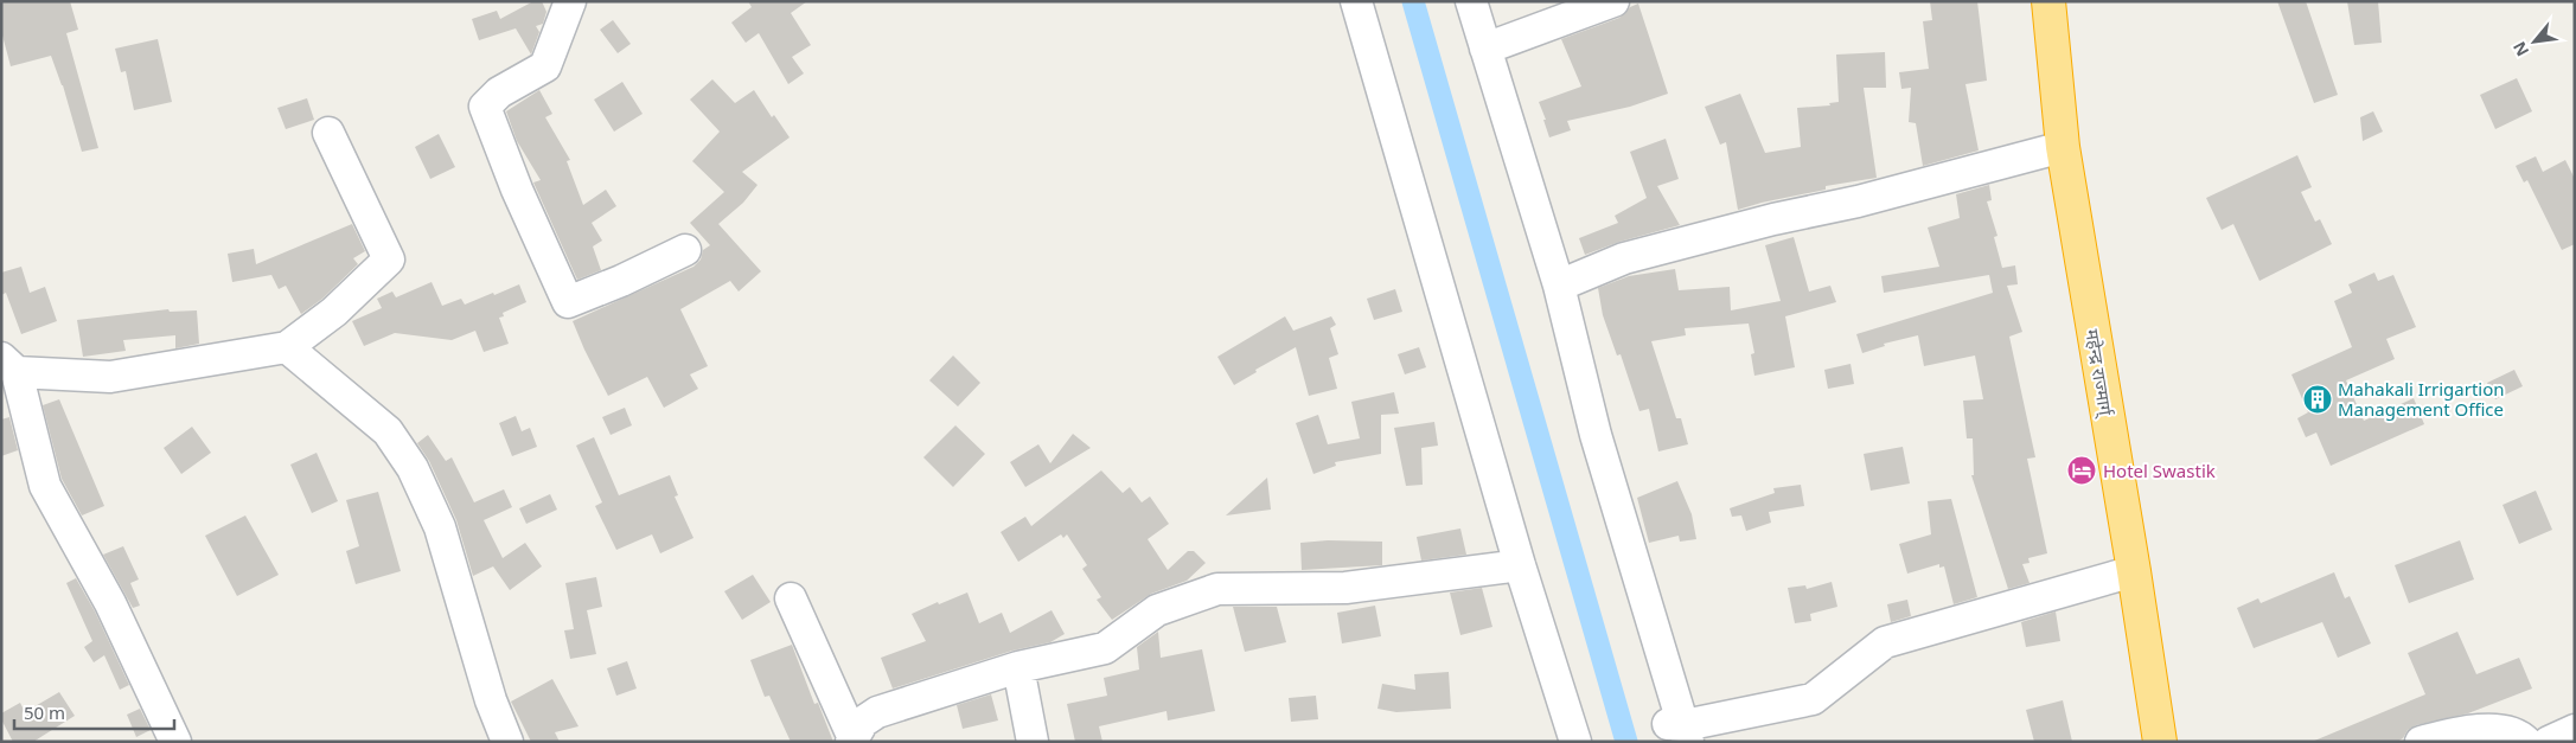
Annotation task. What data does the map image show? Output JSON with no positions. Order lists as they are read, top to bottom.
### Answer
{
  "streets": {
    "highway": ["महेन्द्र राज्मार्ग्"]
  },
  "places": {
    "building": ["Mahakali Irrigartion Management Office"],
    "hotel": ["Hotel Swastik"]
  },
  "scale_bar": "50 m",
  "north": "bottom left"
}
